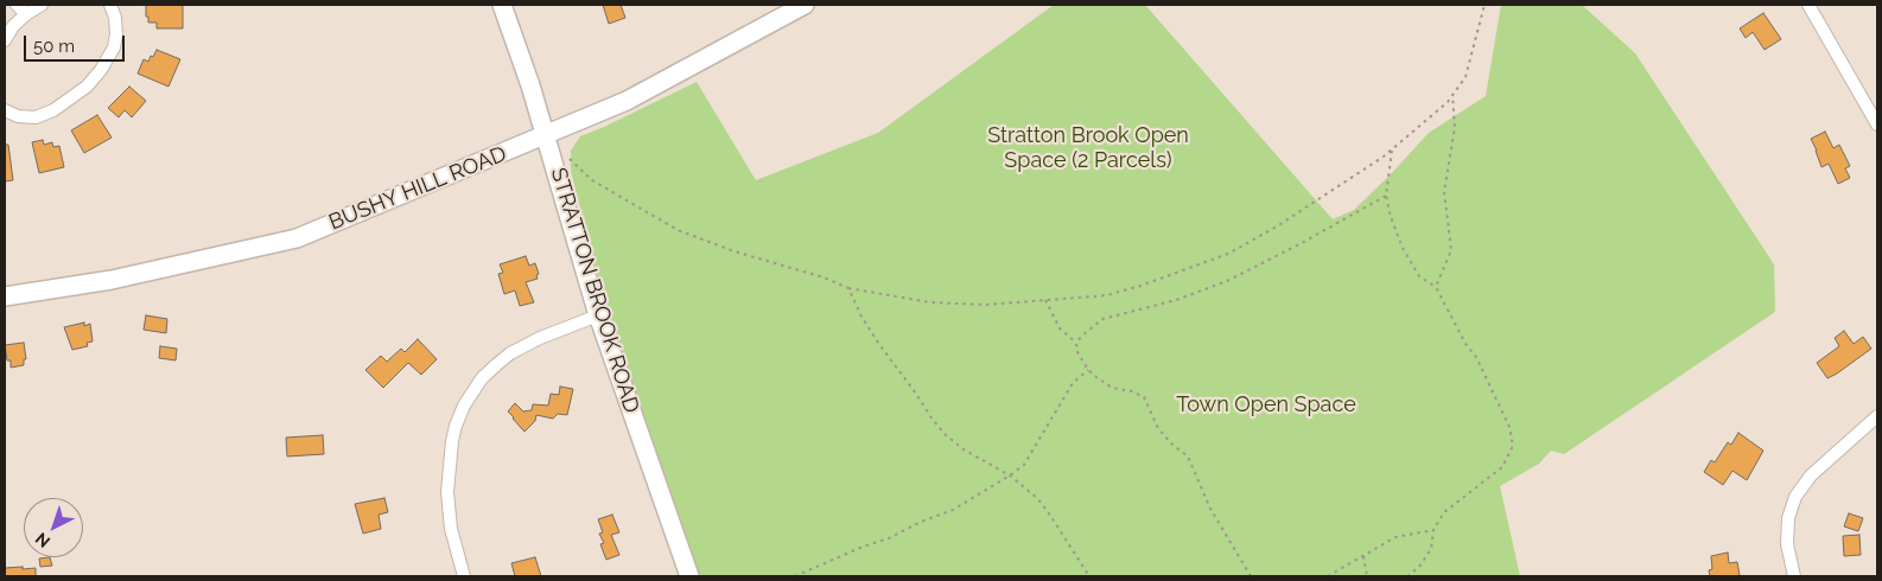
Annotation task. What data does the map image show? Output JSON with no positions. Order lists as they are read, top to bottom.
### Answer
{
  "streets": {
    "main road": ["BUSHY HILL ROAD", "STRATTON BROOK ROAD"]
  },
  "crossings": [
    ["BUSHY HILL ROAD", "STRATTON BROOK ROAD"]
  ],
  "parks": ["Stratton Brook Open Space (2 Parcels)", "Town Open Space"],
  "scale_bar": "50 m",
  "north": "bottom left"
}
